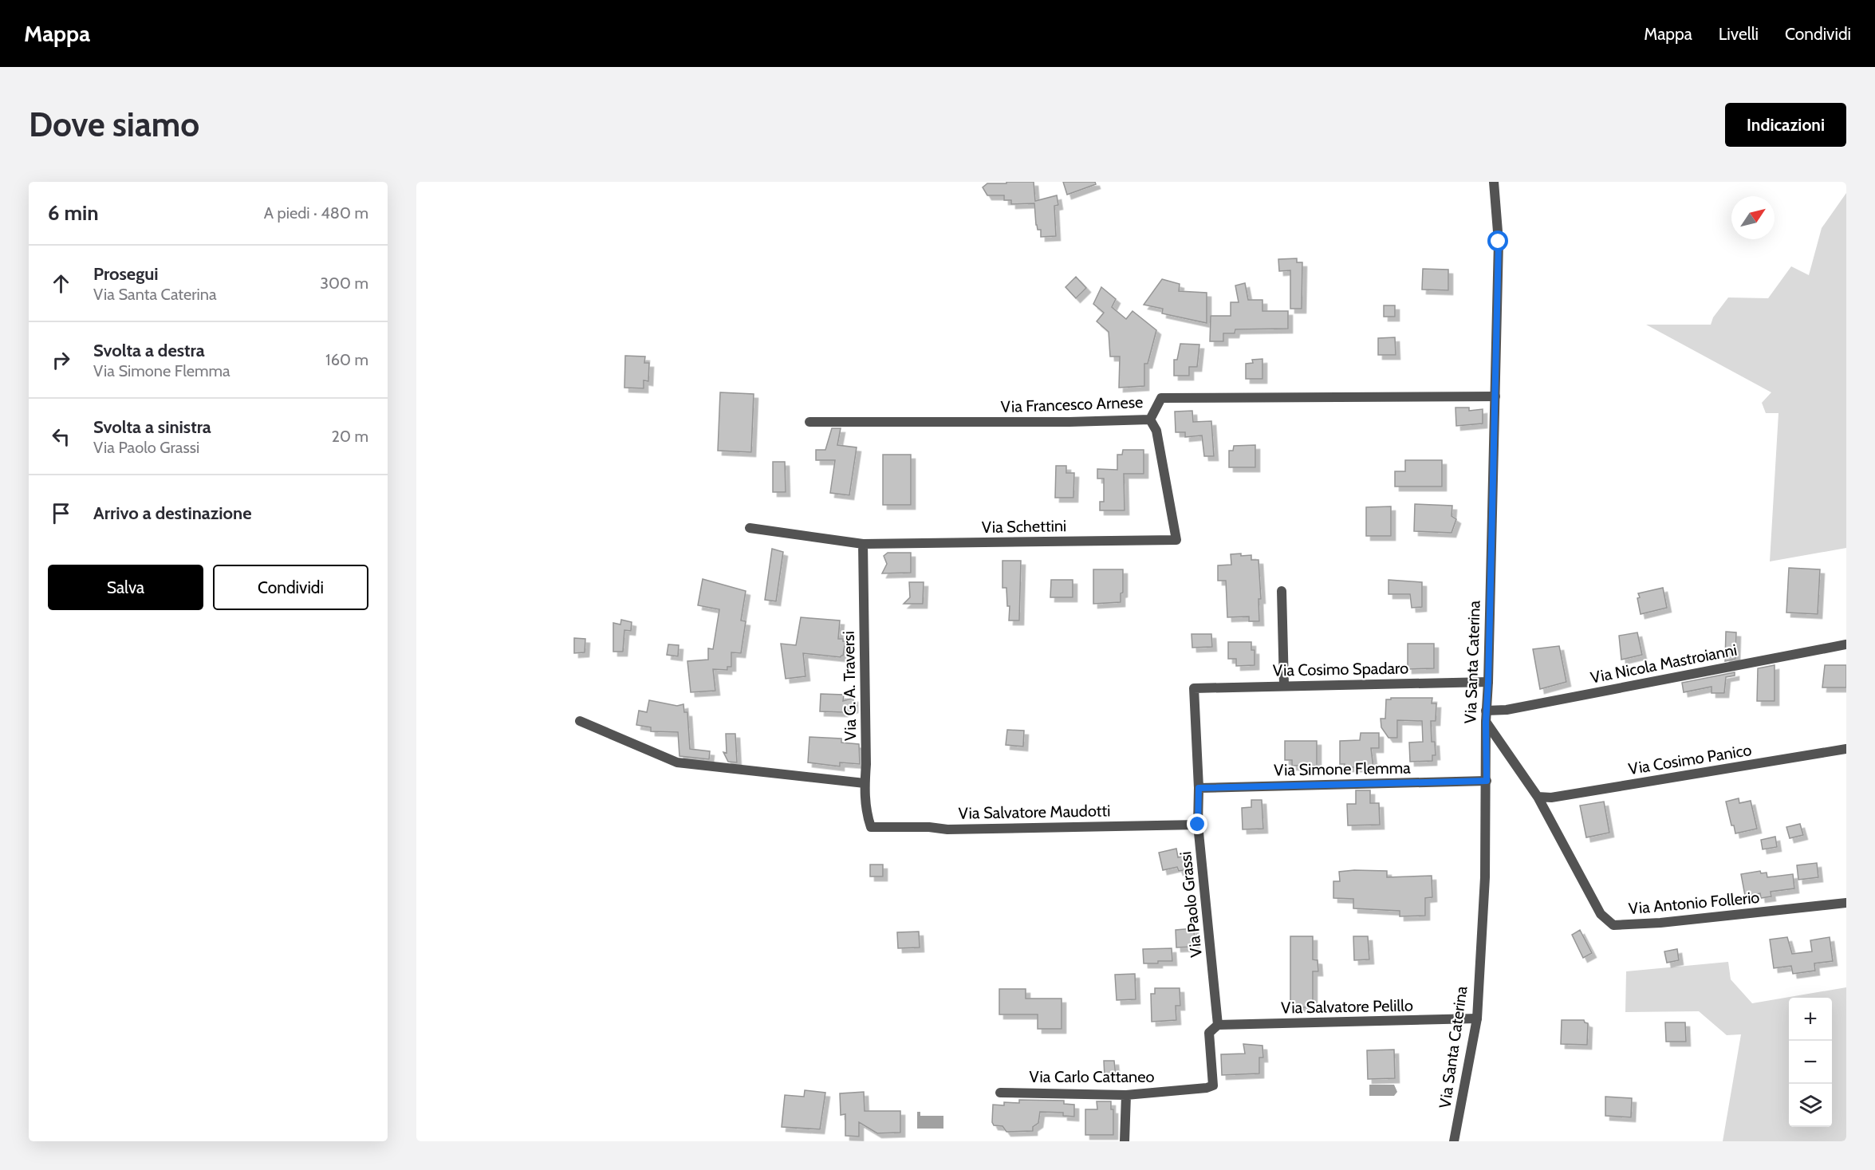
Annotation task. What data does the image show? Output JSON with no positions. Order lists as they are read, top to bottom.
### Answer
{
  "streets": {
    "street": [
      "Via Francesco Arnese",
      "Via Schettini",
      "Via Santa Caterina",
      "Via Nicola Mastroianni",
      "Via Cosimo Spadaro",
      "Via G. A. Traversi",
      "Via Cosimo Panico",
      "Via Simone Flemma",
      "Via Salvatore Maudotti",
      "Via Antonio Follerio",
      "Via Paolo Grassi",
      "Via Salvatore Pelillo",
      "Via Carlo Cattaneo"
    ]
  },
  "crossings": [
    ["Via Francesco Arnese", "Via Schettini"],
    ["Via Francesco Arnese", "Via Santa Caterina"],
    ["Via Schettini", "Via G. A. Traversi"],
    ["Via Santa Caterina", "Via Nicola Mastroianni"],
    ["Via Santa Caterina", "Via Cosimo Spadaro"],
    ["Via Santa Caterina", "Via Simone Flemma"],
    ["Via Santa Caterina", "Via Antonio Follerio"],
    ["Via Santa Caterina", "Via Salvatore Pelillo"],
    ["Via Cosimo Spadaro", "Via Paolo Grassi"],
    ["Via G. A. Traversi", "Via Salvatore Maudotti"],
    ["Via Cosimo Panico", "Via Antonio Follerio"],
    ["Via Simone Flemma", "Via Paolo Grassi"],
    ["Via Salvatore Maudotti", "Via Paolo Grassi"],
    ["Via Paolo Grassi", "Via Salvatore Pelillo"],
    ["Via Paolo Grassi", "Via Carlo Cattaneo"]
  ],
  "north": "top right",
  "page": {
    "header": "Mappa",
    "nav": ["Mappa", "Livelli", "Condividi"],
    "buttons": [
      "Indicazioni",
      ["Salva", "Condividi"]
    ],
    "title": "Dove siamo",
    "heading": ["6 min", "A piedi · 480 m"],
    "list": [
      ["Prosegui", "Via Santa Caterina", "300 m"],
      ["Svolta a destra", "Via Simone Flemma", "160 m"],
      ["Svolta a sinistra", "Via Paolo Grassi", "20 m"],
      "Arrivo a destinazione"
    ],
    "map_buttons": ["+", "−"]
  }
}
